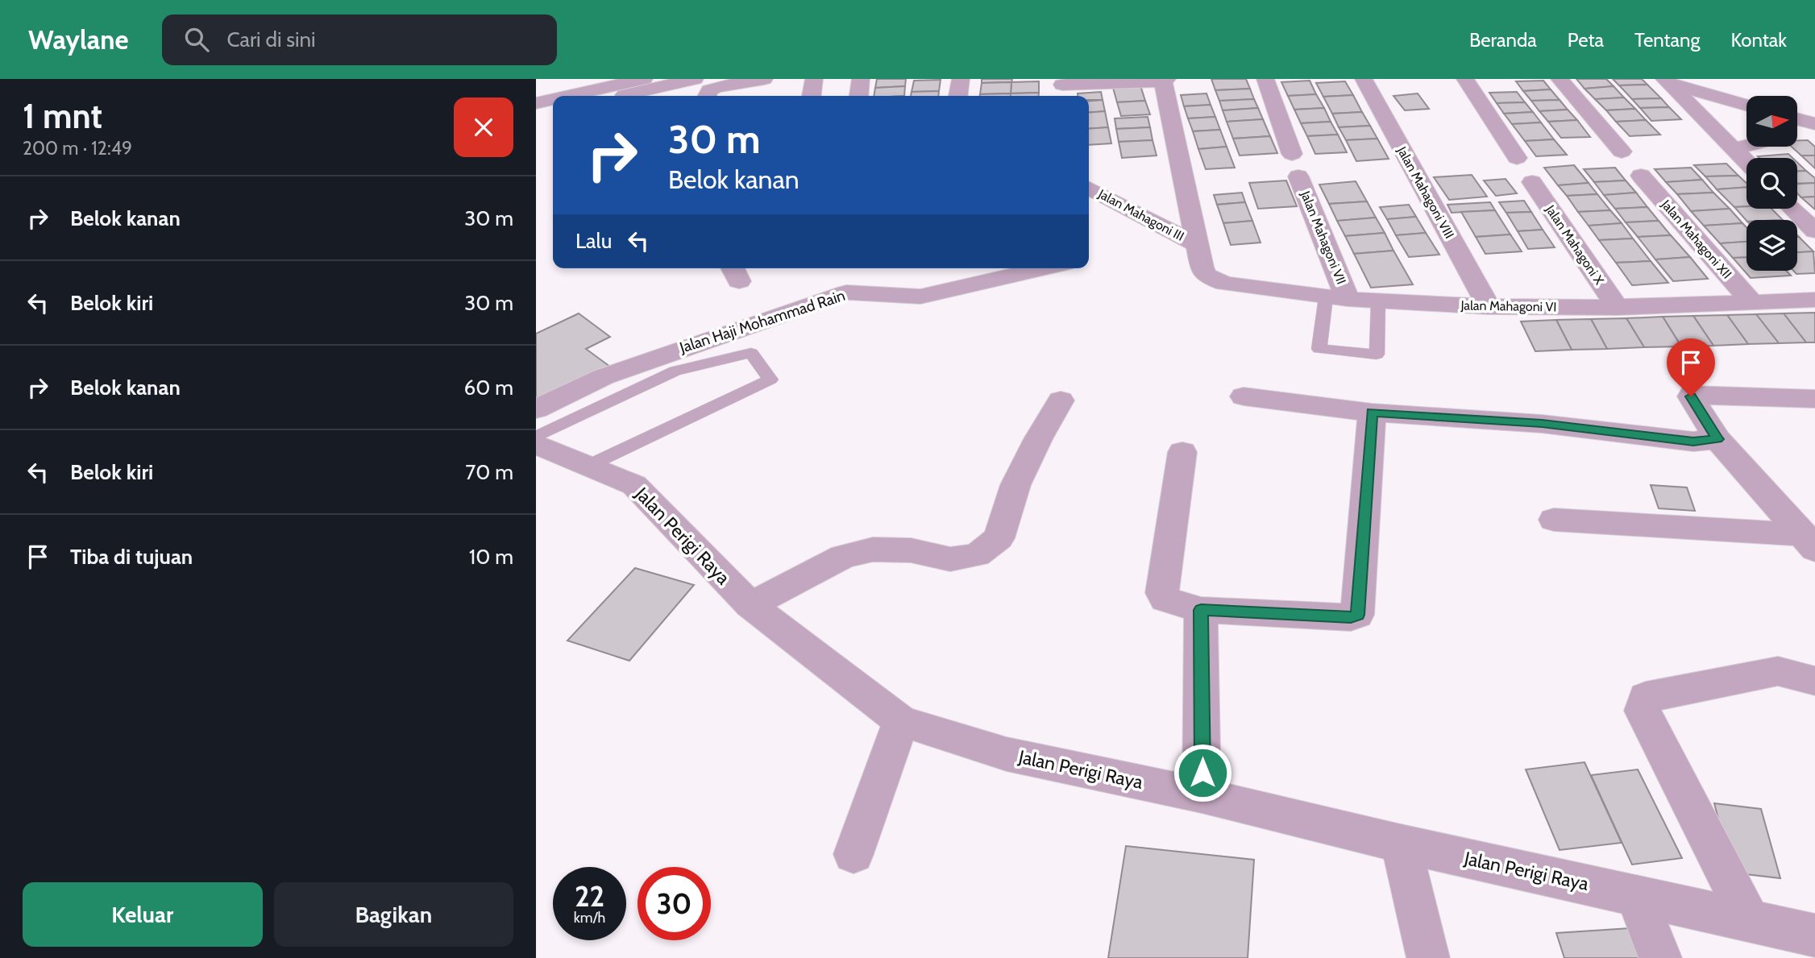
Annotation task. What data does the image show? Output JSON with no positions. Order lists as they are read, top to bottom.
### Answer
{
  "streets": {
    "street": [
      "Jalan Mahagoni VIII",
      "Jalan Mahagoni III",
      "Jalan Mahagoni VII",
      "Jalan Mahagoni XII",
      "Jalan Mahagoni X",
      "Jalan Mahagoni VI",
      "Jalan Haji Mohammad Rain",
      "Jalan Perigi Raya"
    ]
  },
  "crossings": [
    ["Jalan Mahagoni VIII", "Jalan Mahagoni VI"],
    ["Jalan Mahagoni III", "Jalan Mahagoni VI"],
    ["Jalan Mahagoni VII", "Jalan Mahagoni VI"],
    ["Jalan Mahagoni XII", "Jalan Mahagoni VI"],
    ["Jalan Mahagoni X", "Jalan Mahagoni VI"]
  ],
  "north": "right",
  "page": {
    "header": "Waylane",
    "search": "Cari di sini",
    "nav": [
      "Beranda",
      "Peta",
      "Tentang",
      "Kontak"
    ],
    "heading": ["1 mnt", "200 m · 12:49"],
    "turn": ["30 m", "Belok kanan"],
    "list": [
      {
        "name": "Belok kanan",
        "value": "30 m"
      },
      {
        "name": "Belok kiri",
        "value": "30 m"
      },
      {
        "name": "Belok kanan",
        "value": "60 m"
      },
      {
        "name": "Belok kiri",
        "value": "70 m"
      },
      {
        "name": "Tiba di tujuan",
        "value": "10 m"
      }
    ],
    "then": "Lalu",
    "speed": "22 km/h",
    "limit": "30",
    "buttons": ["Keluar", "Bagikan"]
  }
}
